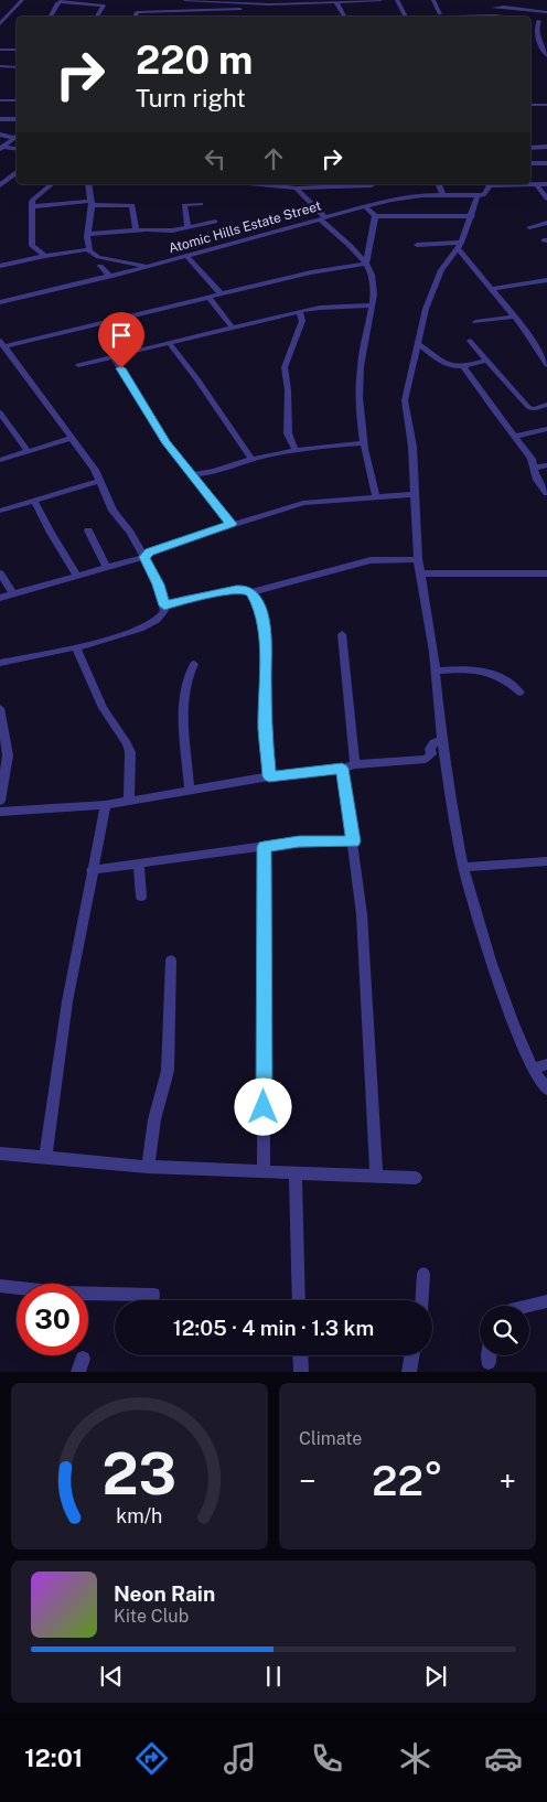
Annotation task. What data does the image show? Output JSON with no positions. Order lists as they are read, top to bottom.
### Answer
{
  "streets": {
    "street": ["Atomic Hills Estate Street"]
  },
  "page": {
    "turn": ["220 m", "Turn right"],
    "limit": "30",
    "trip": "12:05 · 4 min · 1.3 km",
    "tile": "Climate",
    "heat": ["−", "22°", "+"],
    "song": ["Neon Rain", "Kite Club"],
    "tabs": "12:01",
    "gauge": ["23", "km/h"]
  }
}
